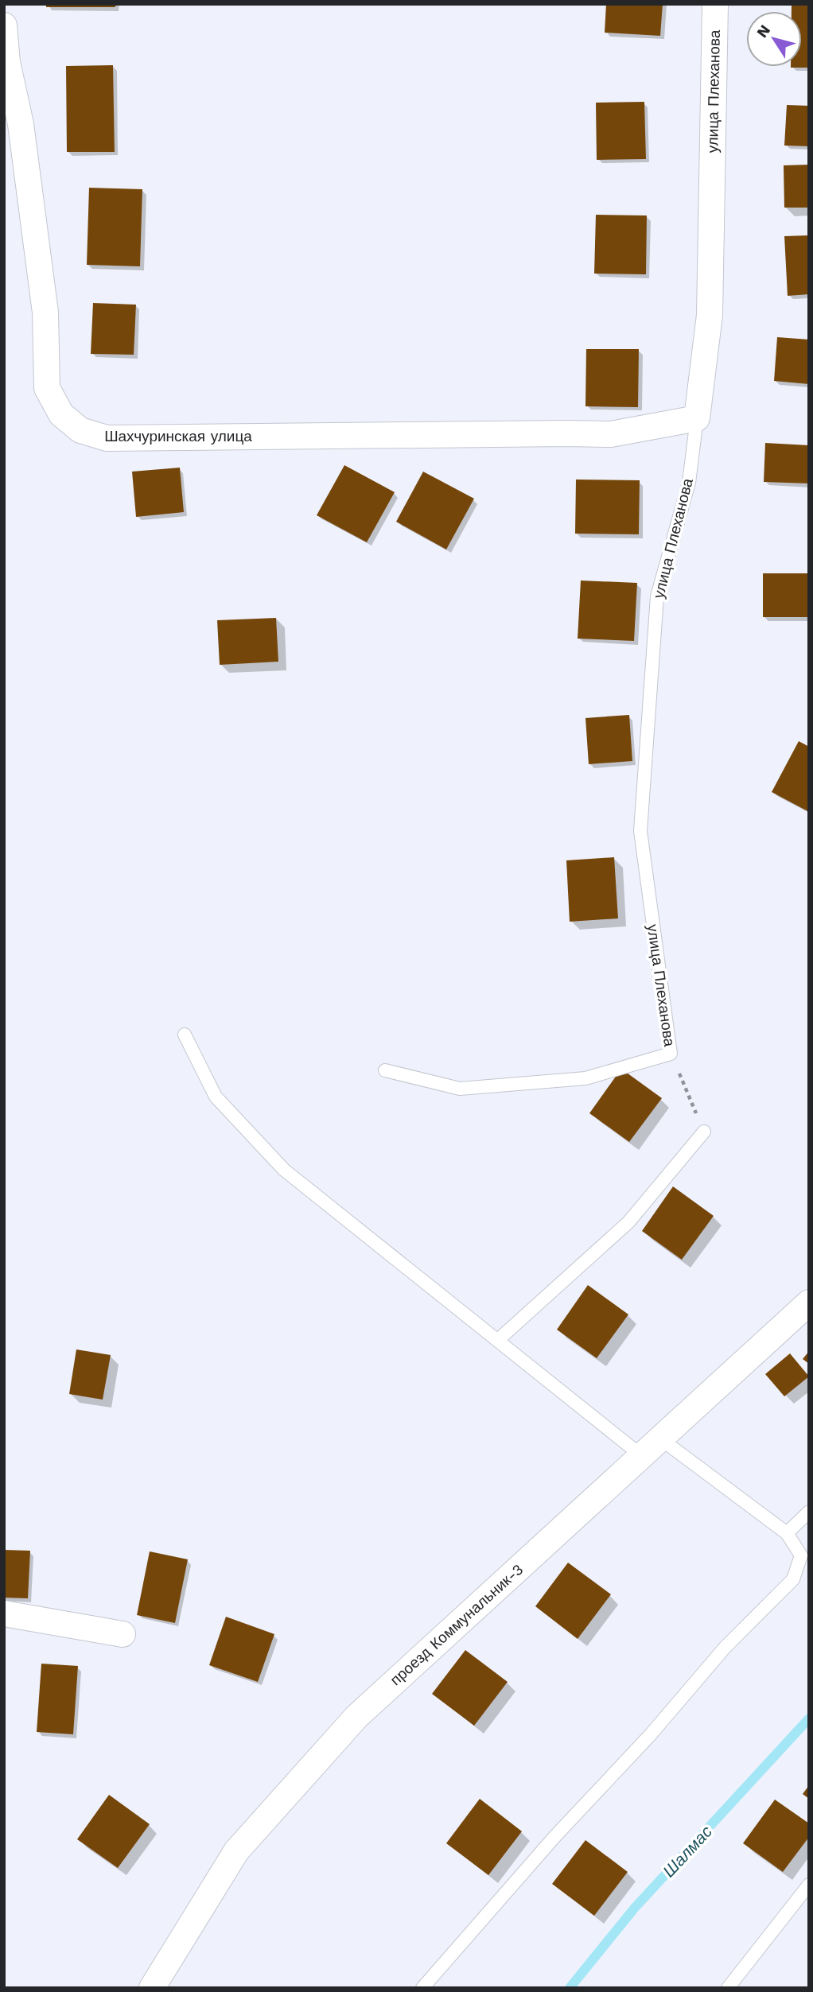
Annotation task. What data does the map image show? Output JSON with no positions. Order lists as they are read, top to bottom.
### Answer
{
  "streets": {
    "street": ["улица Плеханова", "Шахчуринская улица", "проезд Коммунальник-3"]
  },
  "crossings": [
    ["улица Плеханова", "Шахчуринская улица"]
  ],
  "water": ["Шалмас"],
  "north": "top left"
}
